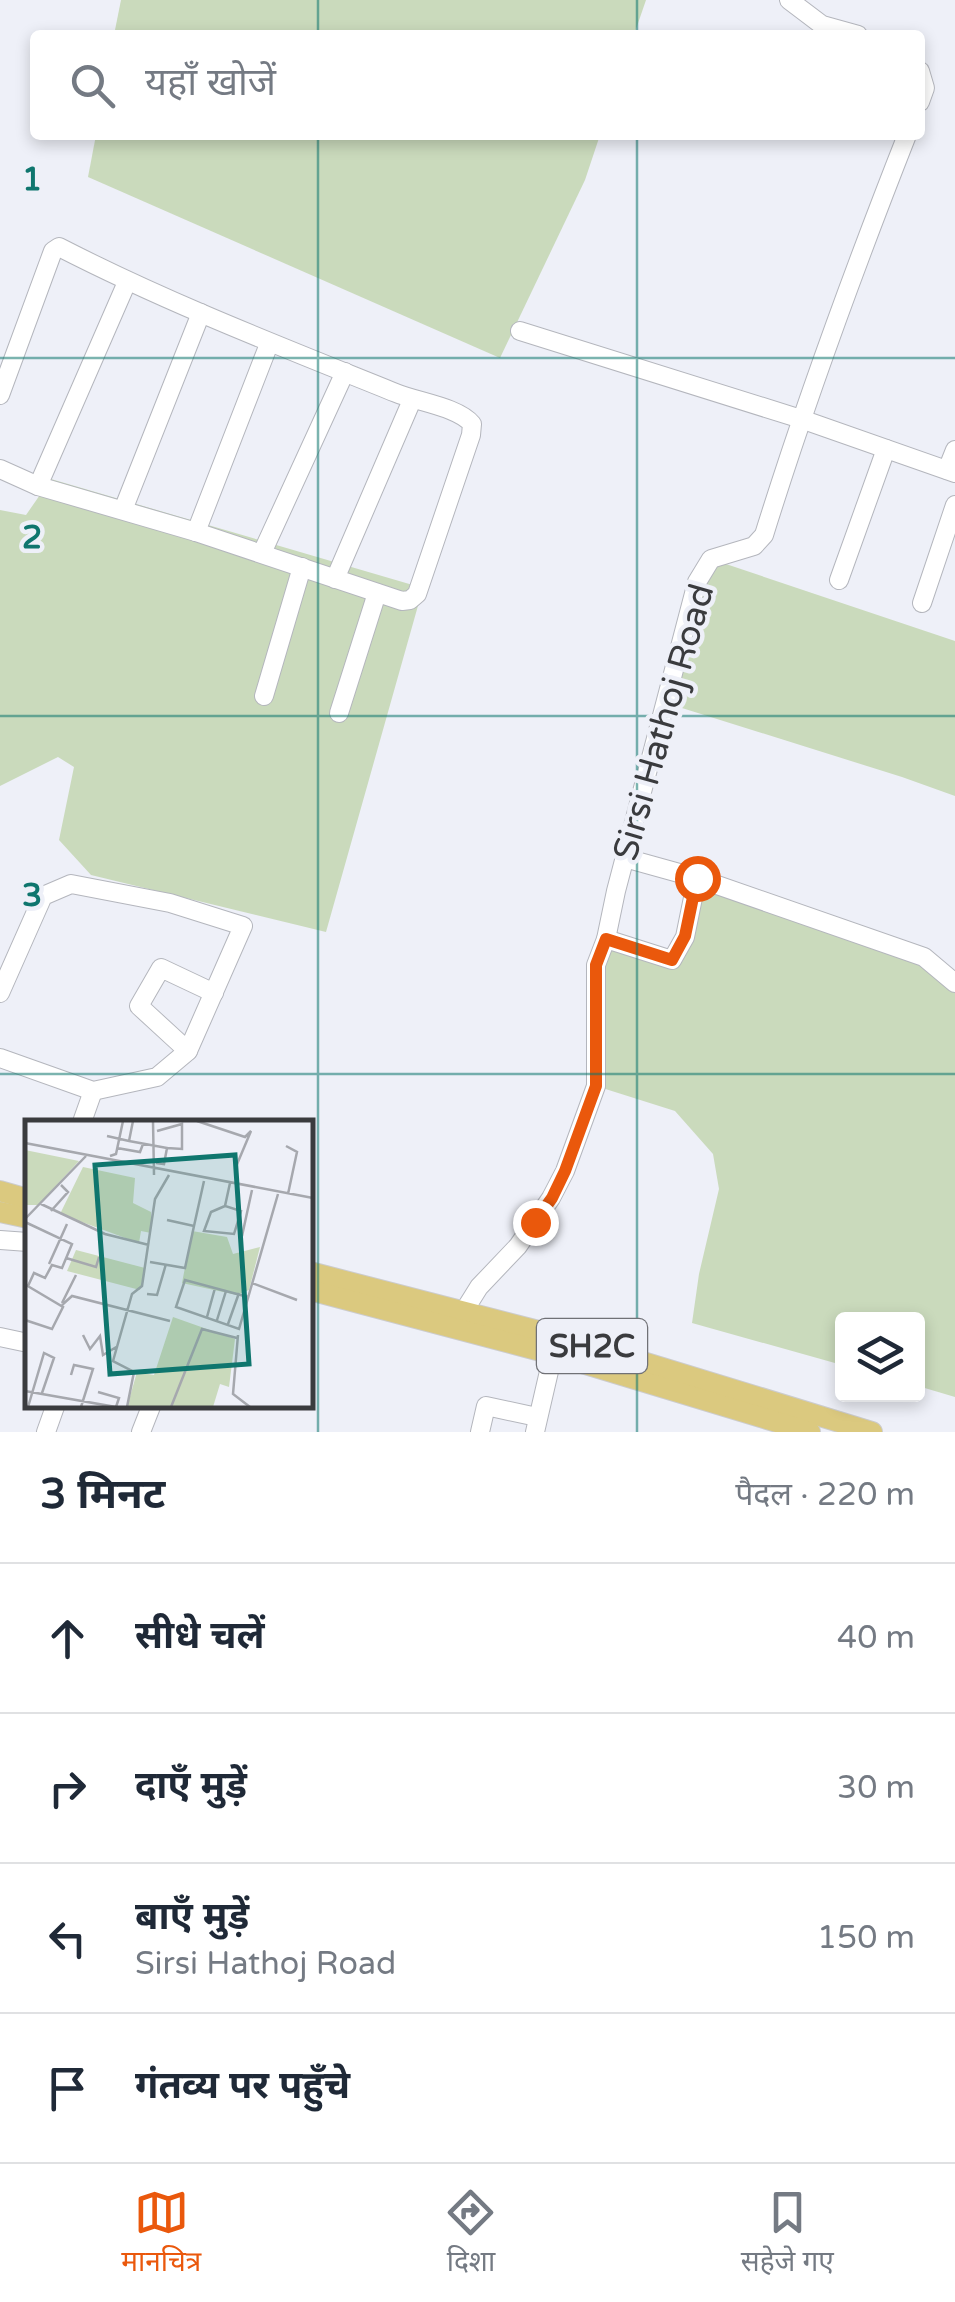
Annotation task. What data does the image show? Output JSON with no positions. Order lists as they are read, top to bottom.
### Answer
{
  "streets": {
    "main road": ["SH2C"],
    "street": ["Sirsi Hathoj Road"]
  },
  "crossings": [
    ["Sirsi Hathoj Road", "SH2C"]
  ],
  "page": {
    "search": "यहाँ खोजें",
    "heading": ["3 मिनट", "पैदल · 220 m"],
    "list": [
      ["सीधे चलें", "40 m"],
      ["दाएँ मुड़ें", "30 m"],
      ["बाएँ मुड़ें", "Sirsi Hathoj Road", "150 m"],
      "गंतव्य पर पहुँचे"
    ],
    "nav": ["मानचित्र", "दिशा", "सहेजे गए"]
  },
  "grid": {
    "rows": ["1", "2", "3"]
  }
}
